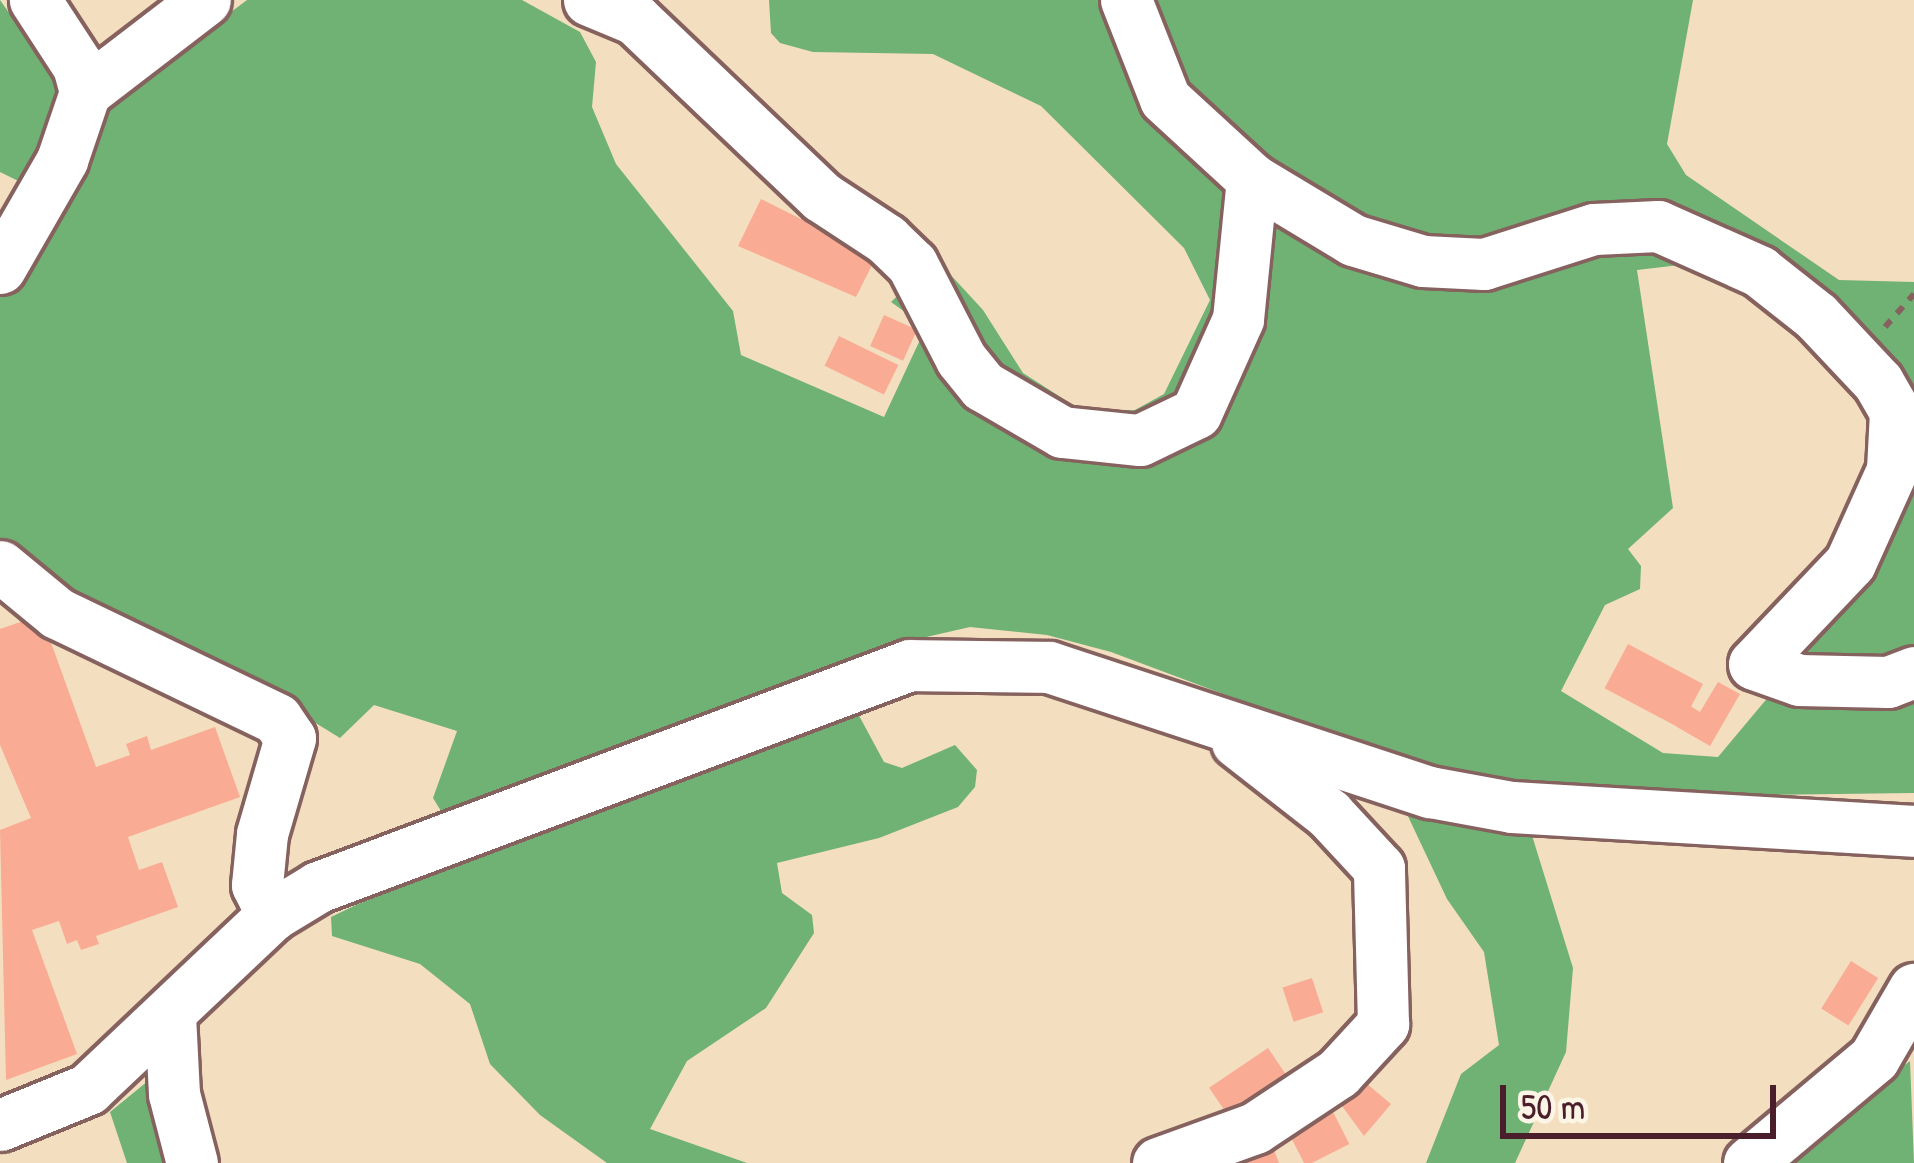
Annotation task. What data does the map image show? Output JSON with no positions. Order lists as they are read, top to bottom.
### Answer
{
  "scale_bar": "50 m"
}
